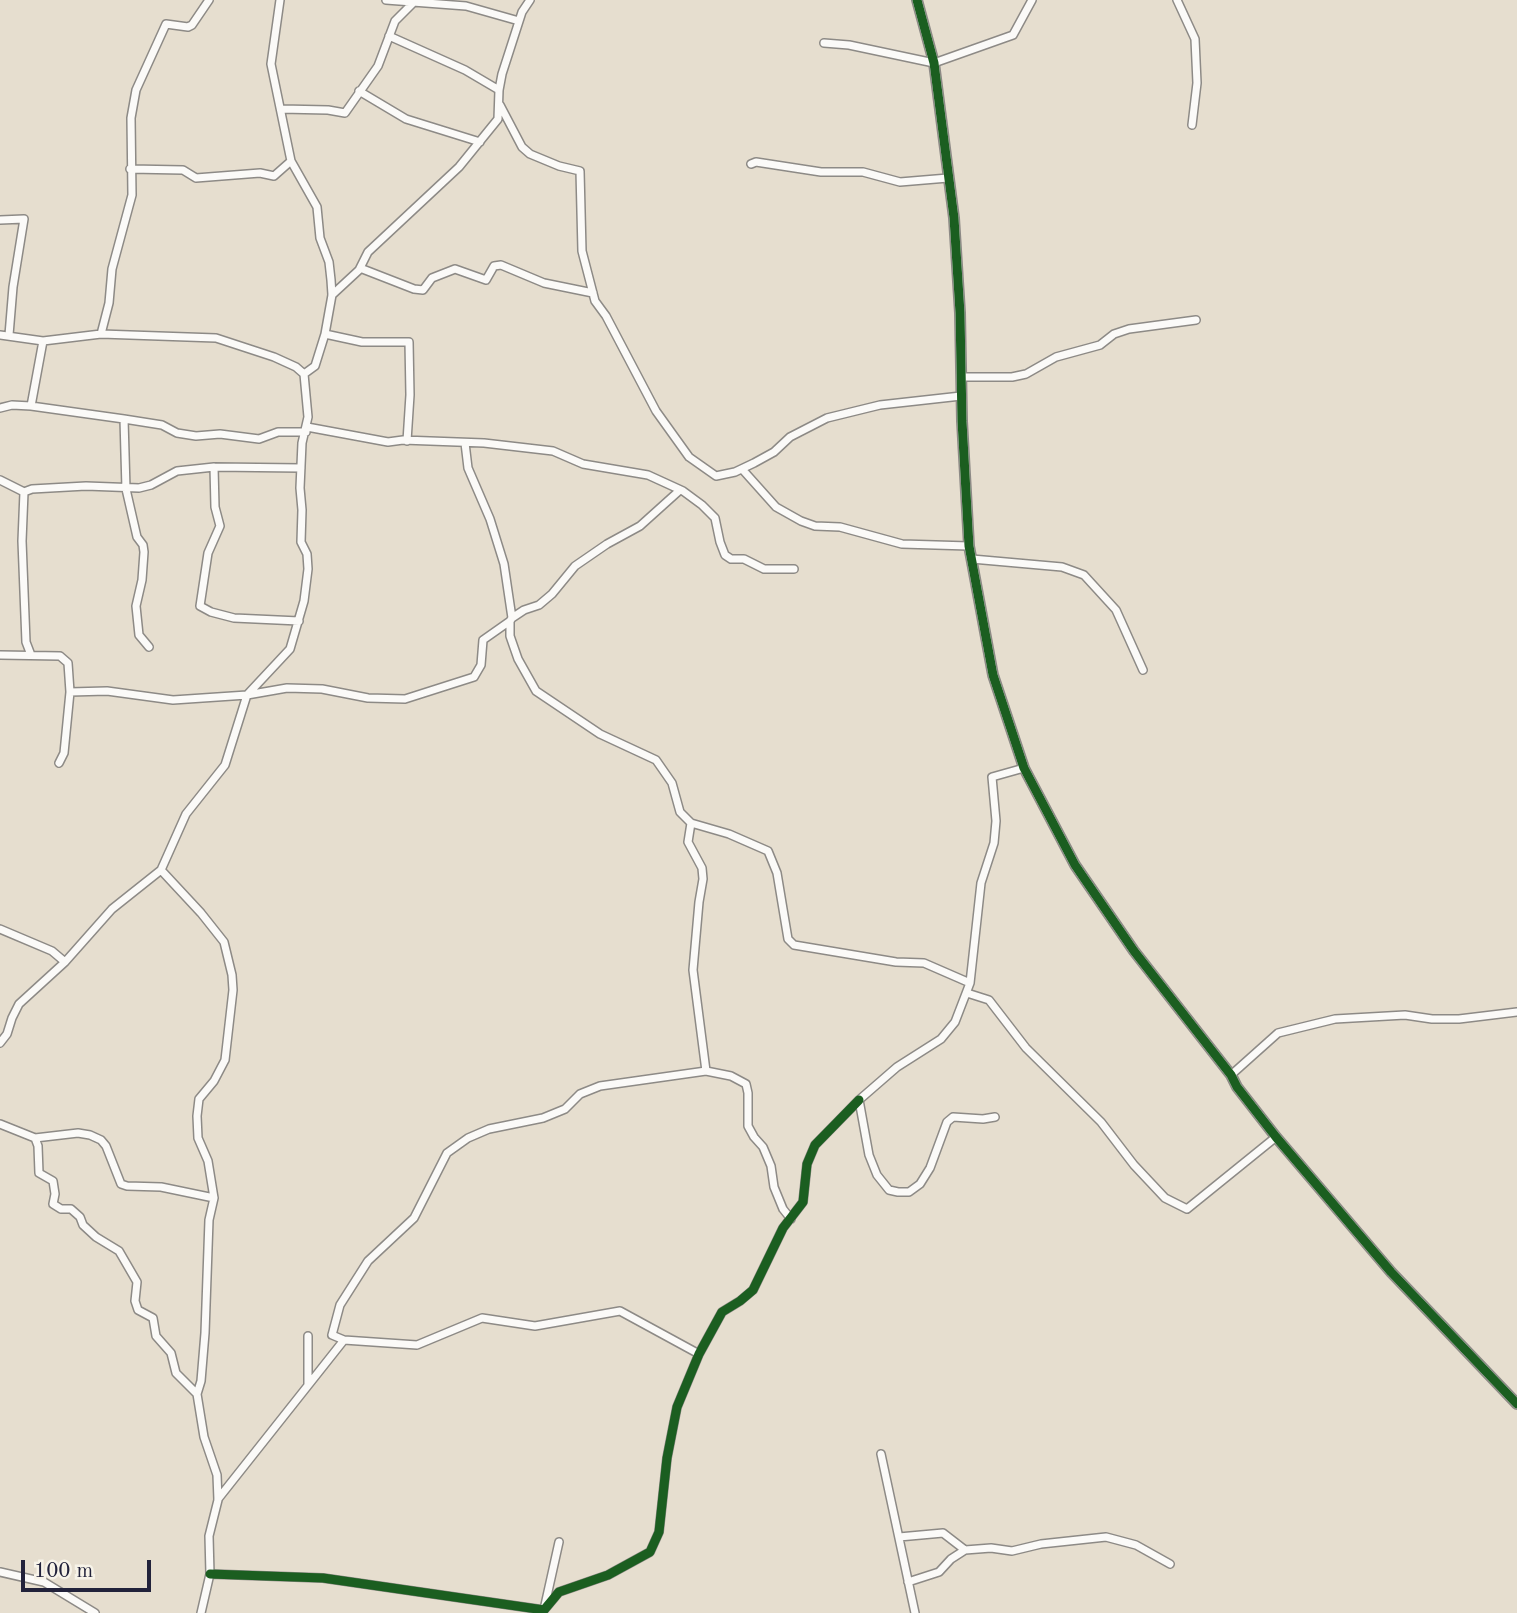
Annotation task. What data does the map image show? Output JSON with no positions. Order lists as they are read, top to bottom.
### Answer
{
  "scale_bar": "100 m"
}
